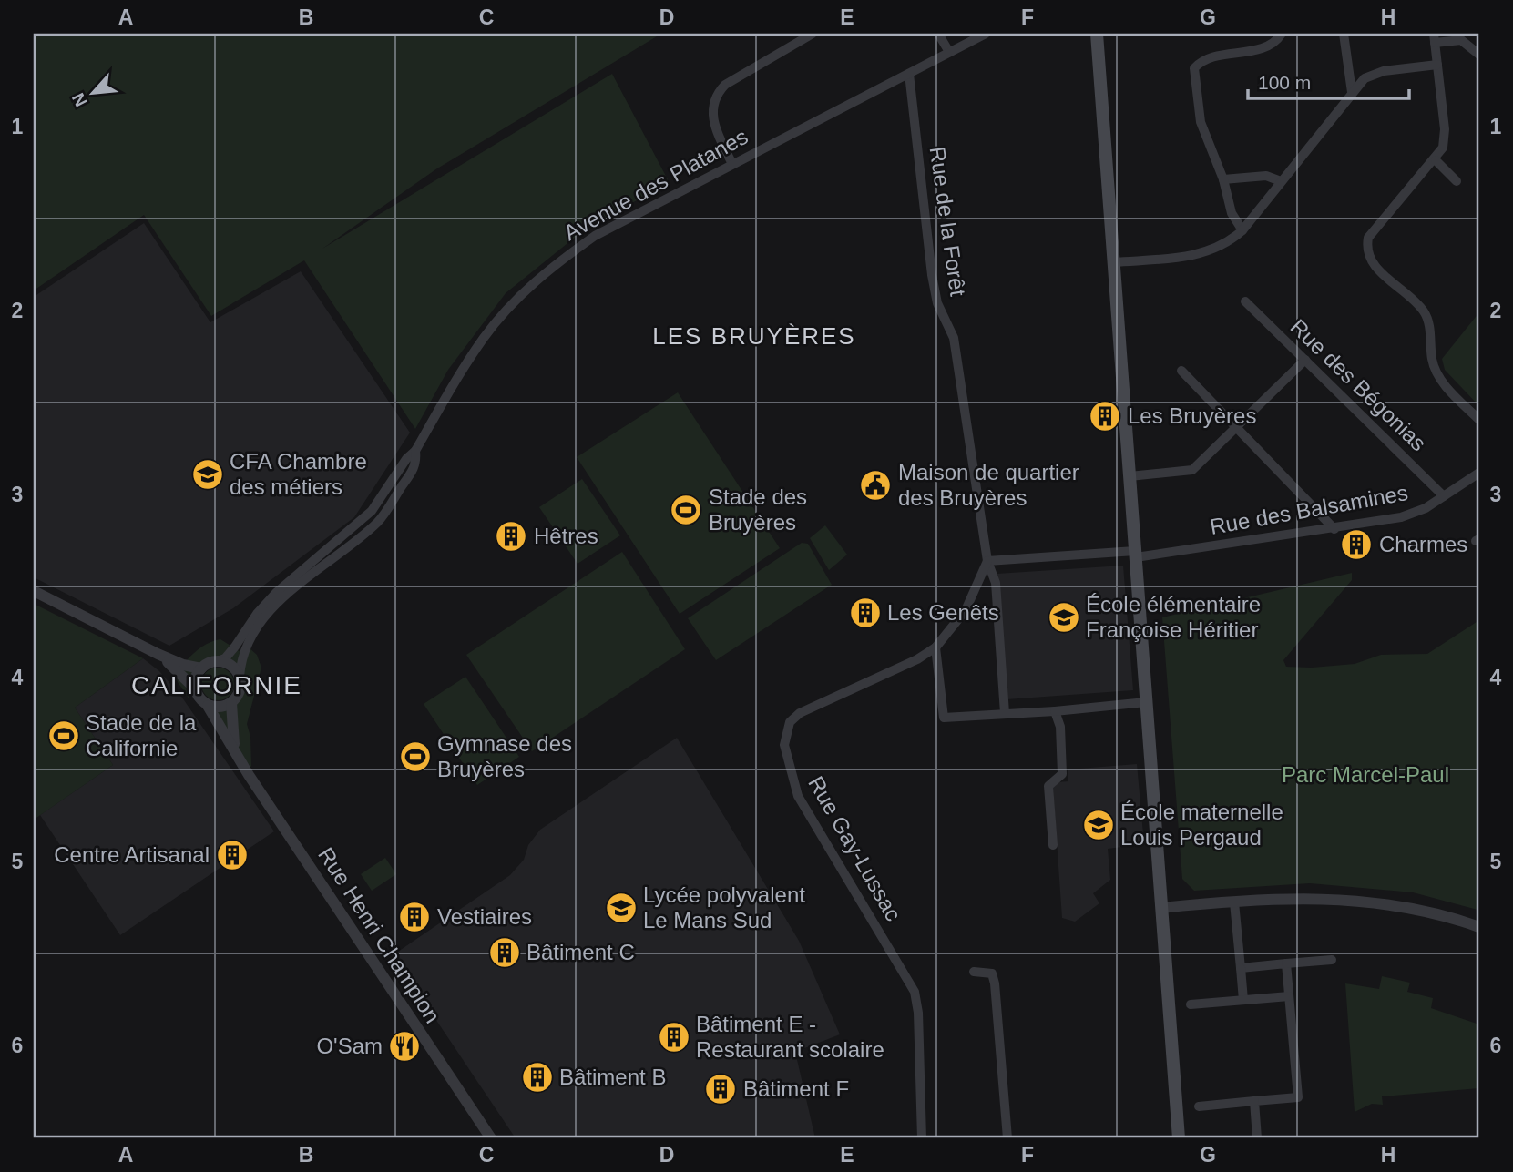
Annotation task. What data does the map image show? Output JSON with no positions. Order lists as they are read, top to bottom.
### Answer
{
  "streets": {
    "street": [
      "Avenue des Platanes",
      "Rue de la Forêt",
      "Rue des Bégonias",
      "Rue des Balsamines",
      "Rue Gay-Lussac",
      "Rue Henri Champion"
    ]
  },
  "crossings": [
    ["Avenue des Platanes", "Rue de la Forêt"],
    ["Avenue des Platanes", "Rue Henri Champion"],
    ["Rue de la Forêt", "Rue des Balsamines"],
    ["Rue de la Forêt", "Rue Gay-Lussac"],
    ["Rue des Bégonias", "Rue des Balsamines"],
    ["Rue des Balsamines", "Rue Gay-Lussac"]
  ],
  "districts": ["LES BRUYÈRES", "CALIFORNIE"],
  "parks": ["Parc Marcel-Paul"],
  "places": {
    "building": [
      "Les Bruyères",
      "Hêtres",
      "Charmes",
      "Les Genêts",
      "Centre Artisanal",
      "Vestiaires",
      "Bâtiment C",
      "Bâtiment E - Restaurant scolaire",
      "Bâtiment B",
      "Bâtiment F"
    ],
    "school or university": [
      "CFA Chambre des métiers",
      "École élémentaire Françoise Héritier",
      "École maternelle Louis Pergaud",
      "Lycée polyvalent Le Mans Sud"
    ],
    "public building": ["Maison de quartier des Bruyères"],
    "sports": ["Stade des Bruyères", "Stade de la Californie", "Gymnase des Bruyères"],
    "restaurant": ["O'Sam"]
  },
  "scale_bar": "100 m",
  "north": "bottom left",
  "grid": {
    "columns": [
      "A",
      "B",
      "C",
      "D",
      "E",
      "F",
      "G",
      "H"
    ],
    "rows": [
      "1",
      "2",
      "3",
      "4",
      "5",
      "6"
    ]
  }
}
